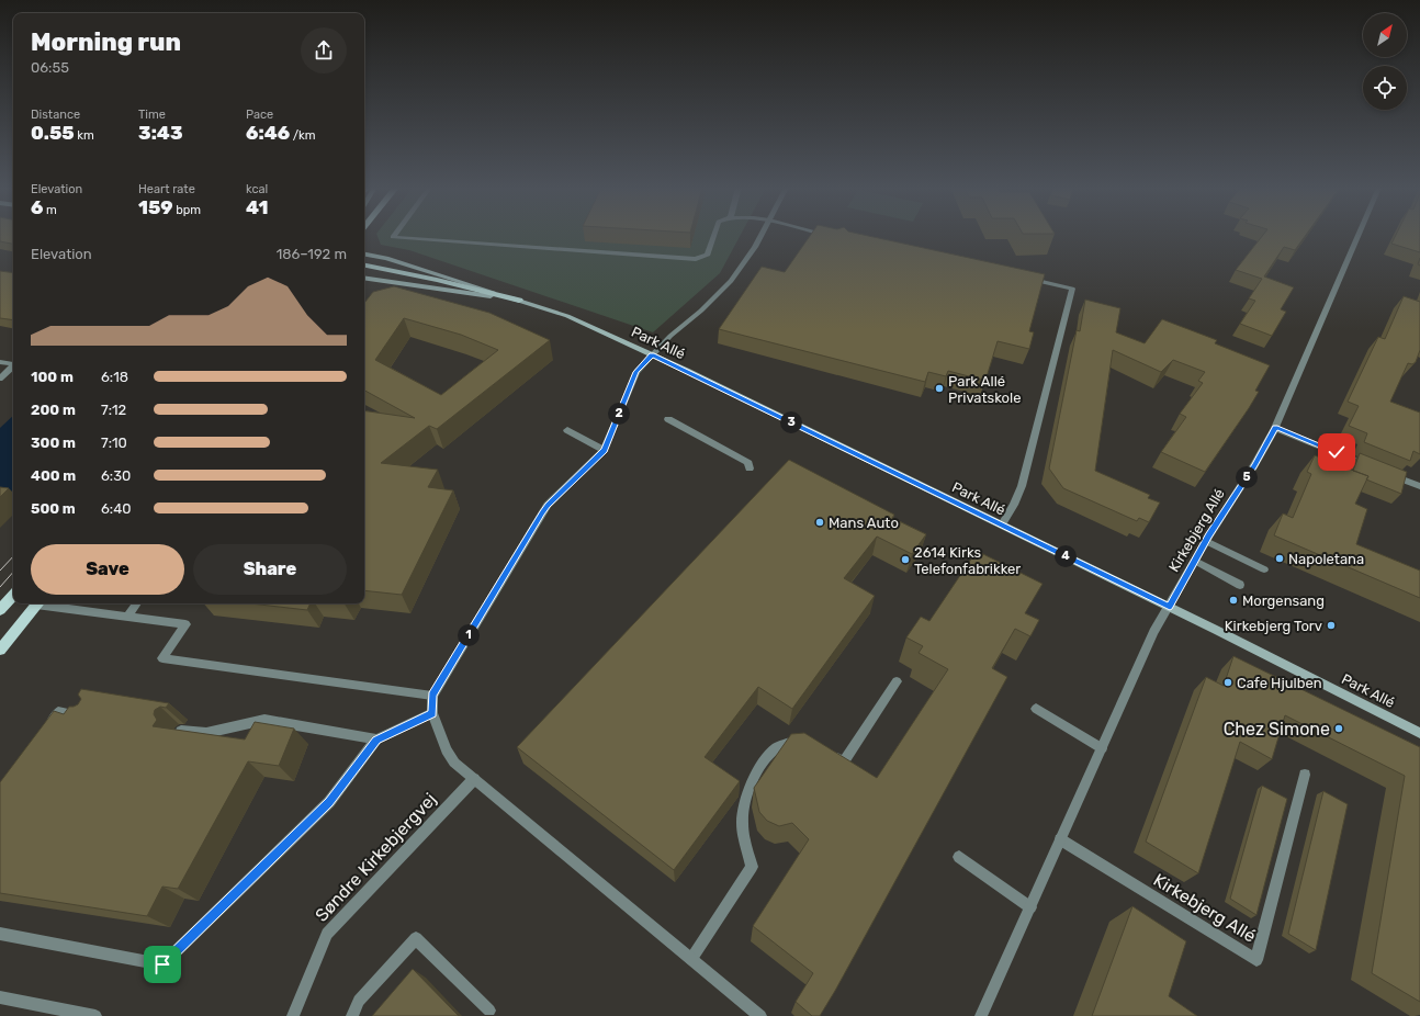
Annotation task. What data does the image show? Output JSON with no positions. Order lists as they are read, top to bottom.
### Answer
{
  "streets": {
    "street": ["Park Allé", "Kirkebjerg Allé", "Søndre Kirkebjergvej"]
  },
  "crossings": [
    ["Park Allé", "Kirkebjerg Allé"]
  ],
  "places": [
    "Park Allé Privatskole",
    "Mans Auto",
    "Napoletana",
    "2614 Kirks Telefonfabrikker",
    "Morgensang",
    "Kirkebjerg Torv",
    "Cafe Hjulben",
    "Chez Simone"
  ],
  "north": "top right",
  "page": {
    "heading": ["Morning run", "06:55"],
    "stats": [
      ["Distance", "0.55 km"],
      ["Time", "3:43"],
      ["Pace", "6:46 /km"],
      ["Elevation", "6 m"],
      ["Heart rate", "159 bpm"],
      ["kcal", "41"]
    ],
    "chart": ["Elevation", "186–192 m"],
    "list": [
      {
        "name": "100 m",
        "note": "6:18"
      },
      {
        "name": "200 m",
        "note": "7:12"
      },
      {
        "name": "300 m",
        "note": "7:10"
      },
      {
        "name": "400 m",
        "note": "6:30"
      },
      {
        "name": "500 m",
        "note": "6:40"
      }
    ],
    "pins": [
      "2",
      "3",
      "5",
      "4",
      "1"
    ],
    "buttons": ["Save", "Share"]
  }
}
